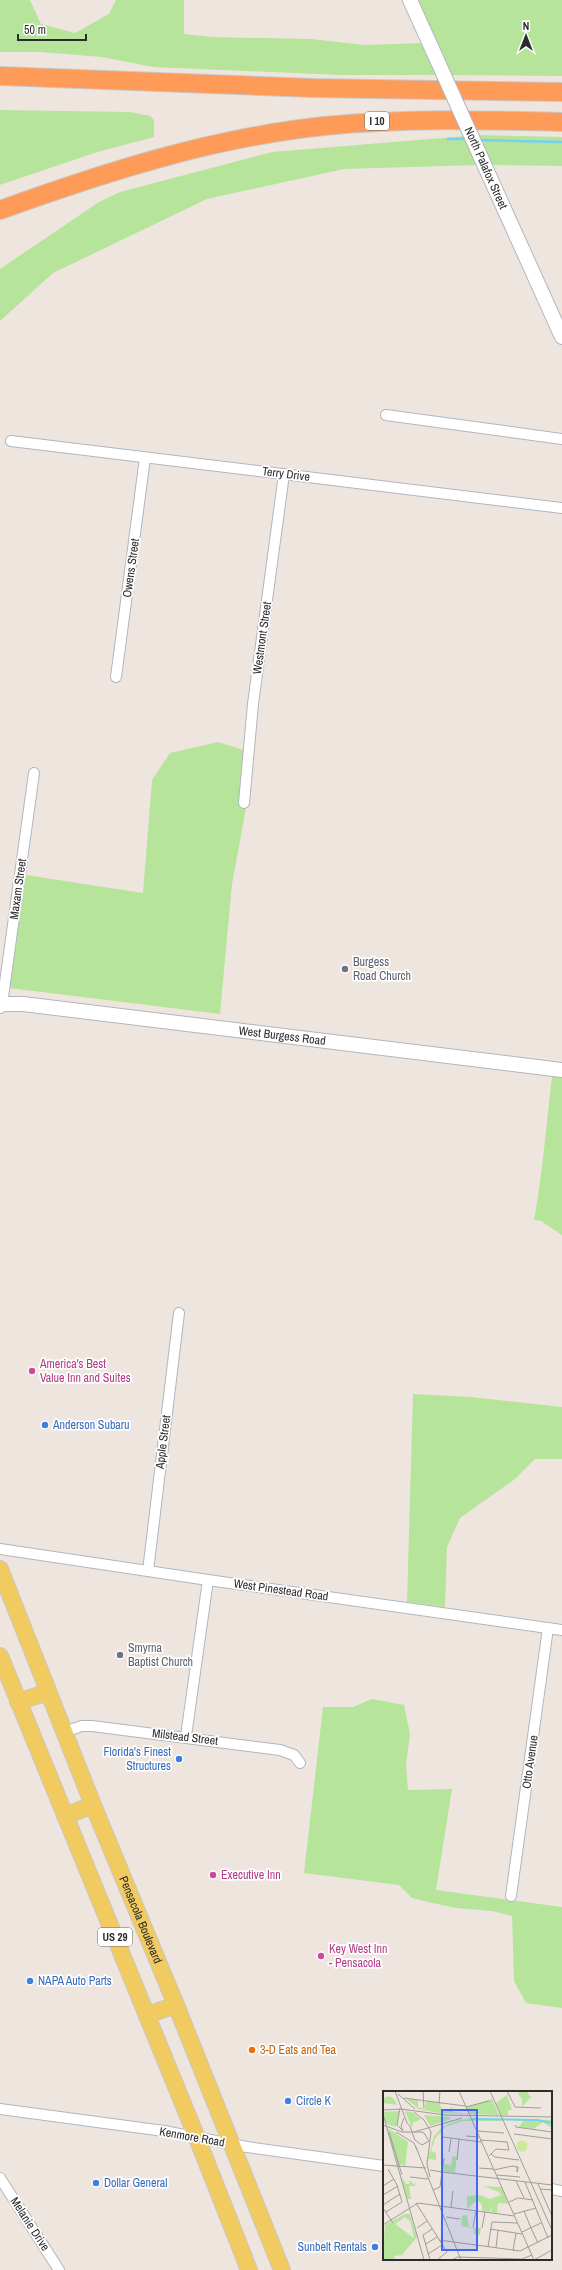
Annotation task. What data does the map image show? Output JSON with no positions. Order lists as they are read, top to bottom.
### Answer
{
  "streets": {
    "highway": ["I 10"],
    "main road": [
      "North Palafox Street",
      "West Burgess Road",
      "Pensacola Boulevard",
      "US 29"
    ],
    "street": [
      "Terry Drive",
      "Owens Street",
      "Westmont Street",
      "Maxam Street",
      "Apple Street",
      "West Pinestead Road",
      "Milstead Street",
      "Otto Avenue",
      "Kenmore Road",
      "Melanie Drive"
    ]
  },
  "crossings": [
    ["Terry Drive", "Owens Street"],
    ["Terry Drive", "Westmont Street"],
    ["Maxam Street", "West Burgess Road"],
    ["Apple Street", "West Pinestead Road"],
    ["West Pinestead Road", "Otto Avenue"],
    ["Milstead Street", "Pensacola Boulevard"],
    ["Pensacola Boulevard", "Kenmore Road"],
    ["US 29", "Kenmore Road"]
  ],
  "places": [
    "Burgess Road Church",
    "America's Best Value Inn and Suites",
    "Anderson Subaru",
    "Smyrna Baptist Church",
    "Florida's Finest Structures",
    "Executive Inn",
    "Key West Inn - Pensacola",
    "NAPA Auto Parts",
    "3-D Eats and Tea",
    "Circle K",
    "Dollar General",
    "Sunbelt Rentals"
  ],
  "scale_bar": "50 m",
  "north": "top"
}
